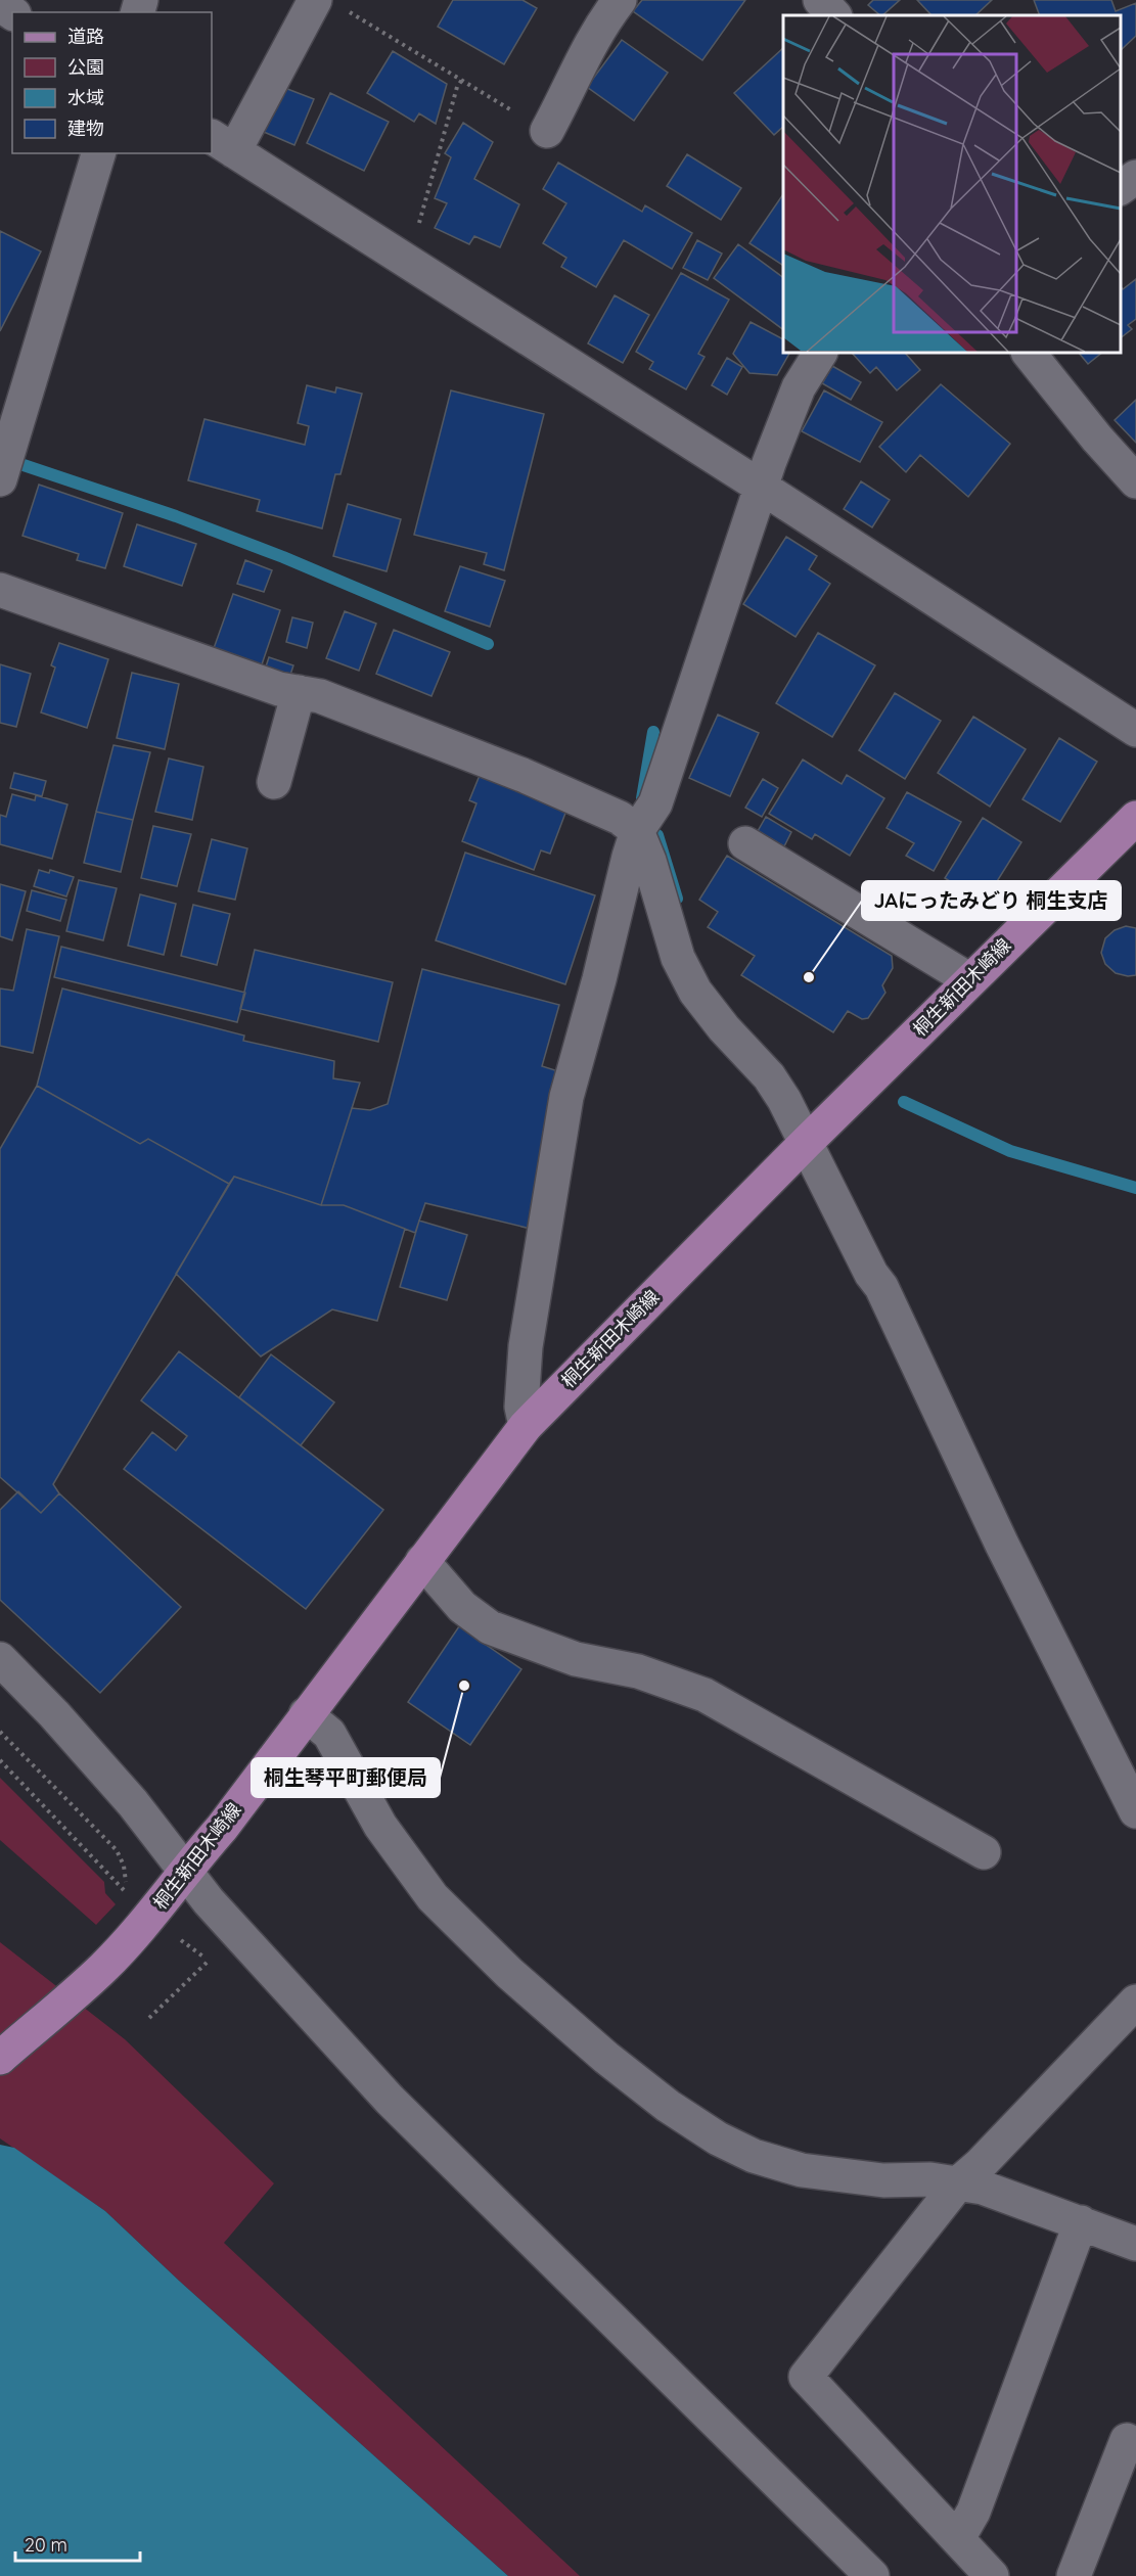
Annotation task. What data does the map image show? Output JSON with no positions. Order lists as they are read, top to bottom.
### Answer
{
  "streets": {
    "main road": ["桐生新田木崎線"]
  },
  "places": ["JAにったみどり 桐生支店", "桐生琴平町郵便局"],
  "legend": [
    "道路",
    "公園",
    "水域",
    "建物"
  ],
  "scale_bar": "20 m"
}
